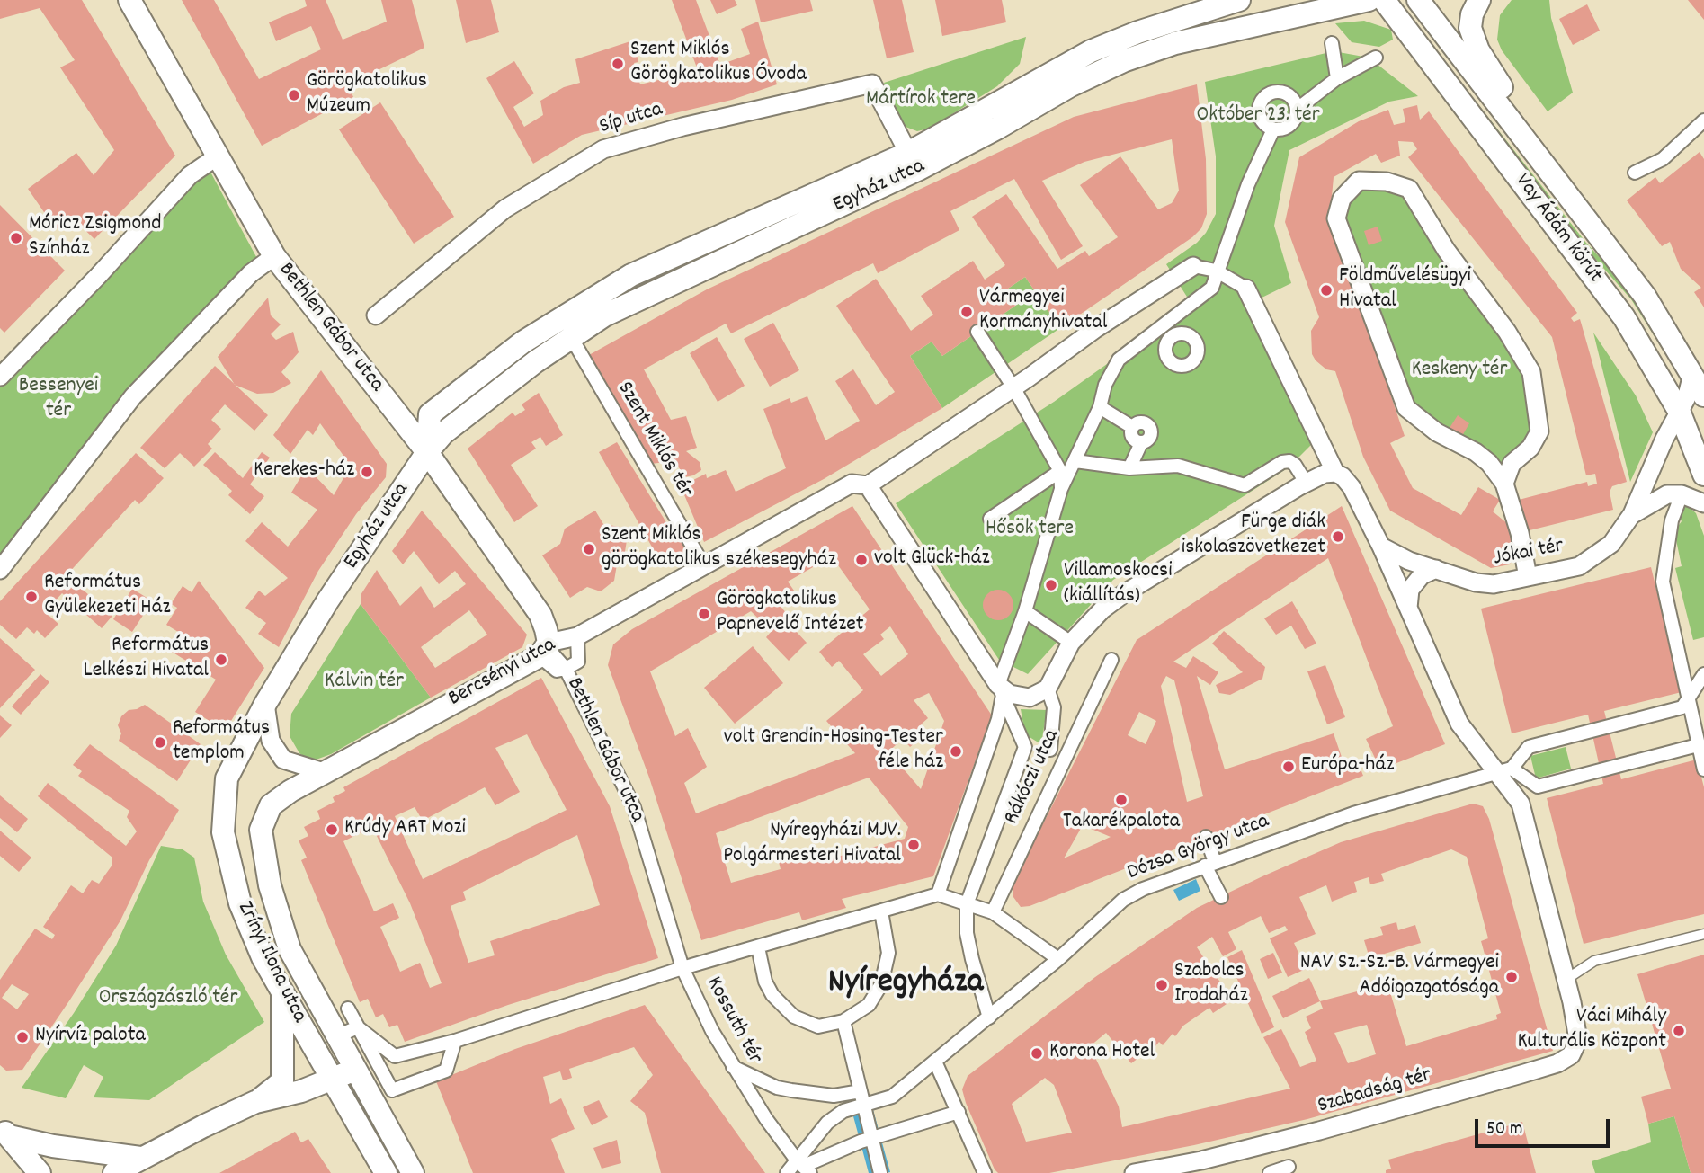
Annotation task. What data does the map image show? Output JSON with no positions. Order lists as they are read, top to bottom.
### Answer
{
  "streets": {
    "street": [
      "Síp utca",
      "Egyház utca",
      "Vay Ádám körút",
      "Bethlen Gábor utca",
      "Szent Miklós tér",
      "Jókai tér",
      "Bercsényi utca",
      "Rákóczi utca",
      "Dózsa György utca",
      "Zrínyi Ilona utca",
      "Kossuth tér",
      "Szabadság tér"
    ]
  },
  "crossings": [
    ["Síp utca", "Egyház utca"],
    ["Egyház utca", "Bethlen Gábor utca"],
    ["Egyház utca", "Szent Miklós tér"],
    ["Egyház utca", "Zrínyi Ilona utca"],
    ["Vay Ádám körút", "Jókai tér"],
    ["Bethlen Gábor utca", "Bercsényi utca"],
    ["Bethlen Gábor utca", "Kossuth tér"],
    ["Szent Miklós tér", "Bercsényi utca"],
    ["Dózsa György utca", "Szabadság tér"]
  ],
  "districts": ["Nyíregyháza"],
  "parks": [
    "Mártírok tere",
    "Október 23. tér",
    "Keskeny tér",
    "Bessenyei tér",
    "Hősök tere",
    "Kálvin tér",
    "Országzászló tér"
  ],
  "places": [
    "Szent Miklós Görögkatolikus Óvoda",
    "Görögkatolikus Múzeum",
    "Móricz Zsigmond Színház",
    "Földművelésügyi Hivatal",
    "Vármegyei Kormányhivatal",
    "Kerekes-ház",
    "Fürge diák iskolaszövetkezet",
    "Szent Miklós görögkatolikus székesegyház",
    "volt Glück-ház",
    "Villamoskocsi (kiállítás)",
    "Református Gyülekezeti Ház",
    "Görögkatolikus Papnevelő Intézet",
    "Református Lelkészi Hivatal",
    "Református templom",
    "volt Grendin-Hosing-Tester féle ház",
    "Európa-ház",
    "Takarékpalota",
    "Krúdy ART Mozi",
    "Nyíregyházi MJV. Polgármesteri Hivatal",
    "NAV Sz.-Sz.-B. Vármegyei Adóigazgatósága",
    "Szabolcs Irodaház",
    "Váci Mihály Kulturális Központ",
    "Nyírvíz palota",
    "Korona Hotel"
  ],
  "scale_bar": "50 m"
}
